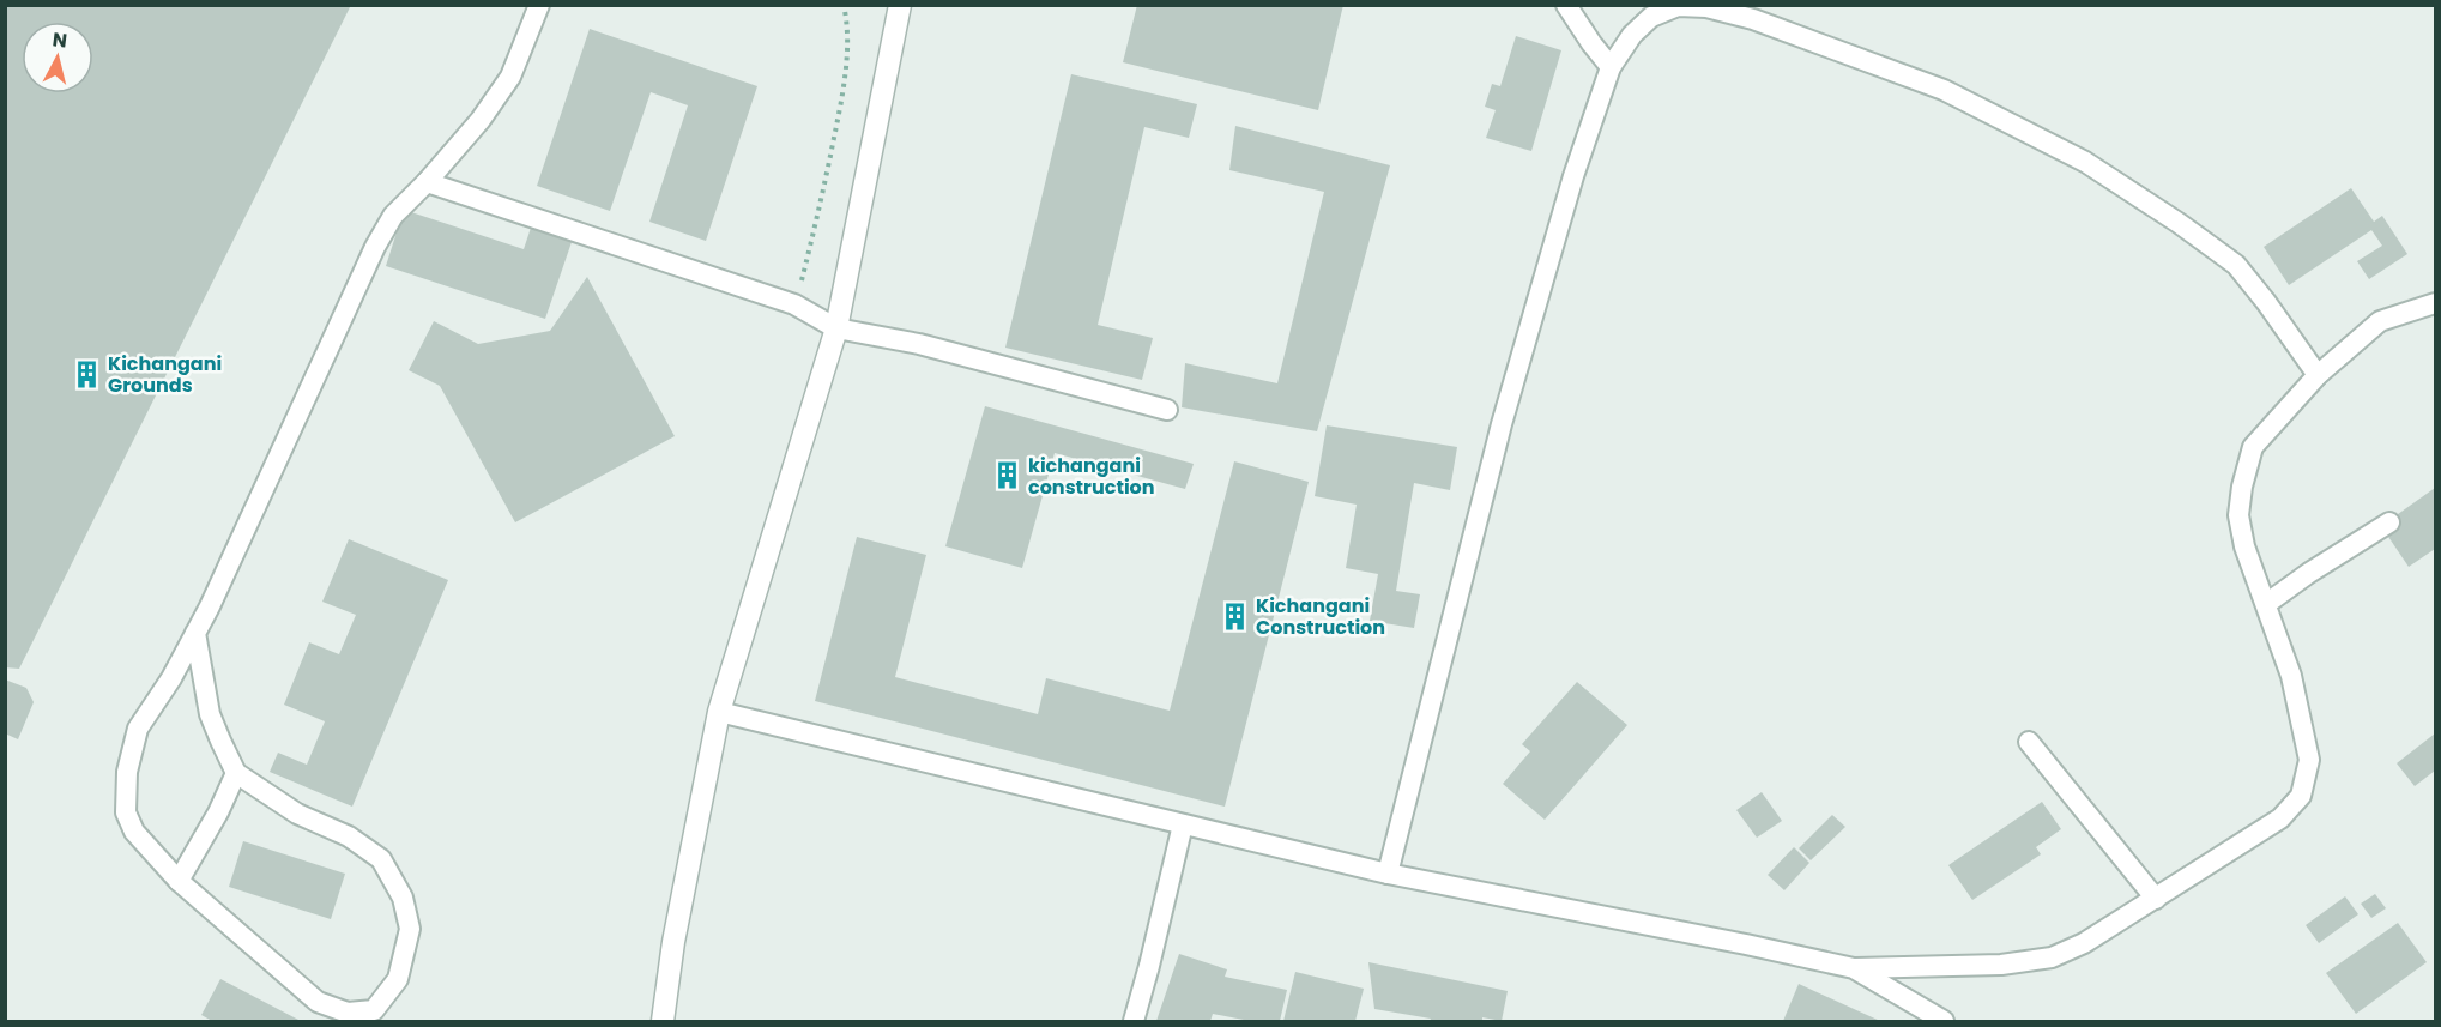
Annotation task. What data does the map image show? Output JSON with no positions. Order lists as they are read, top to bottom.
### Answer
{
  "places": {
    "building": ["Kichangani Grounds", "kichangani construction", "Kichangani Construction"]
  },
  "north": "top"
}
